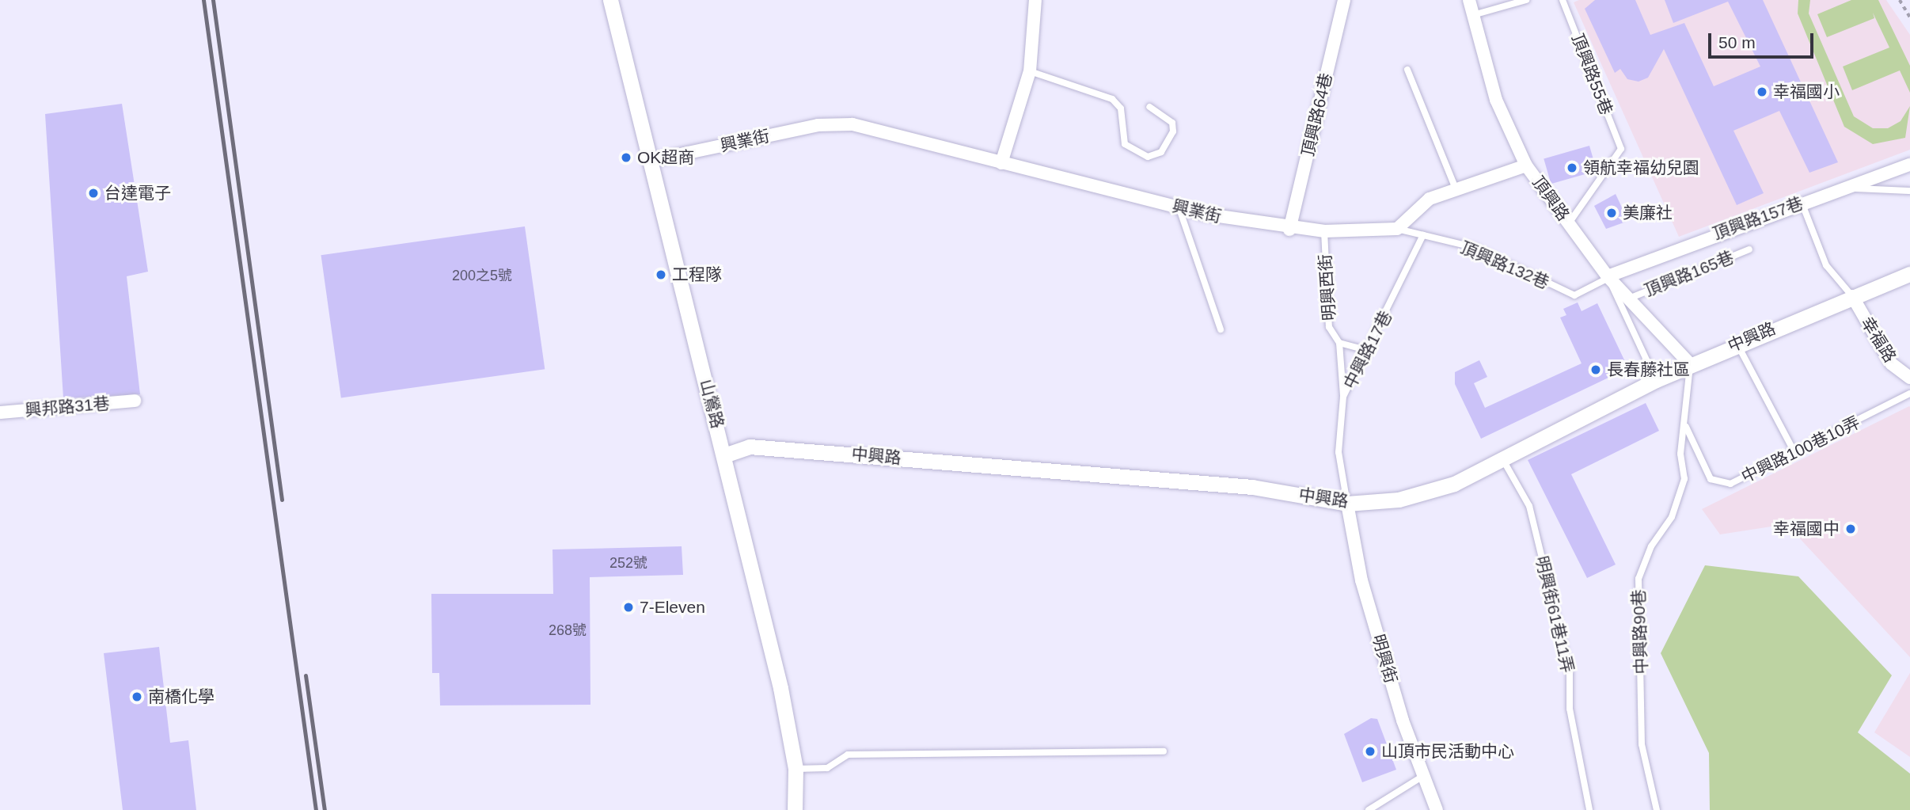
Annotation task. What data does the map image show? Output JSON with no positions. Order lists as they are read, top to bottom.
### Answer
{
  "streets": {
    "street": [
      "頂興路64巷",
      "興業街",
      "頂興路",
      "頂興路157巷",
      "中興路",
      "幸福路",
      "山鶯路",
      "興邦路31巷",
      "明興街"
    ],
    "lane": [
      "頂興路55巷",
      "頂興路132巷",
      "頂興路165巷",
      "明興西街",
      "中興路17巷",
      "中興路100巷10弄",
      "明興街61巷11弄",
      "中興路90巷"
    ]
  },
  "crossings": [
    ["頂興路55巷", "頂興路"],
    ["頂興路64巷", "興業街"],
    ["興業街", "頂興路132巷"],
    ["興業街", "明興西街"],
    ["興業街", "山鶯路"],
    ["頂興路", "頂興路157巷"],
    ["頂興路", "頂興路132巷"],
    ["頂興路", "頂興路165巷"],
    ["頂興路", "中興路"],
    ["頂興路", "中興路90巷"],
    ["頂興路157巷", "頂興路132巷"],
    ["頂興路132巷", "中興路17巷"],
    ["明興西街", "中興路17巷"],
    ["中興路", "幸福路"],
    ["中興路", "中興路17巷"],
    ["中興路", "山鶯路"],
    ["中興路", "明興街61巷11弄"],
    ["中興路", "中興路90巷"],
    ["中興路", "明興街"],
    ["中興路17巷", "明興街"],
    ["中興路100巷10弄", "中興路90巷"]
  ],
  "places": [
    "幸福國小",
    "OK超商",
    "領航幸福幼兒園",
    "台達電子",
    "美廉社",
    "工程隊",
    "長春藤社區",
    "幸福國中",
    "7-Eleven",
    "南橋化學",
    "山頂市民活動中心"
  ],
  "house_numbers": ["200之5號", "252號", "268號"],
  "scale_bar": "50 m"
}
